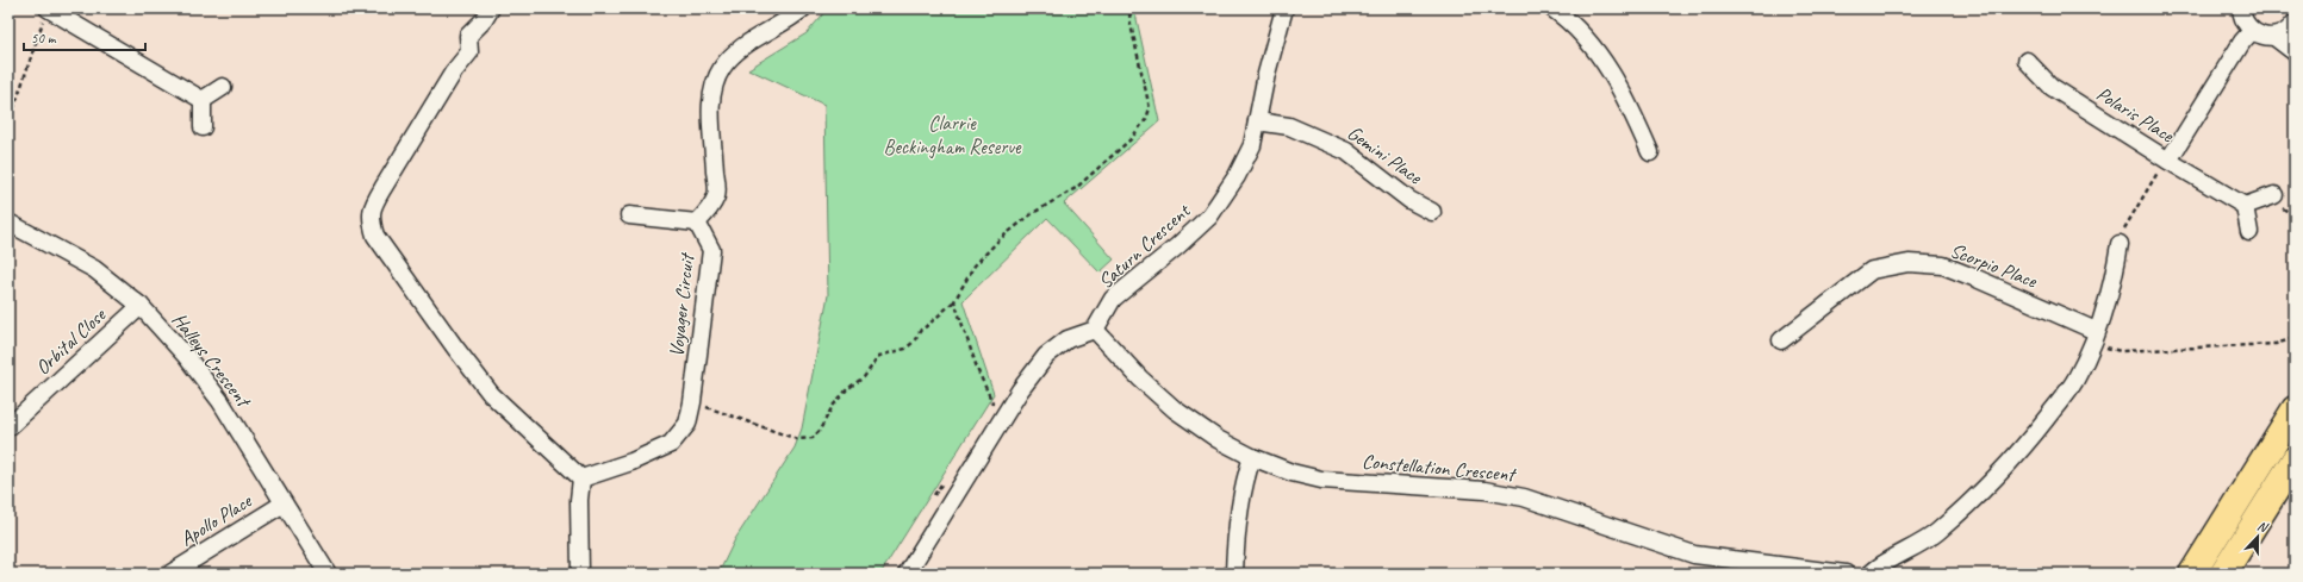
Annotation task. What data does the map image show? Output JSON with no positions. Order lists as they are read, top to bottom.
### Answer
{
  "streets": {
    "street": [
      "Polaris Place",
      "Gemini Place",
      "Saturn Crescent",
      "Scorpio Place",
      "Voyager Circuit",
      "Orbital Close",
      "Halleys Crescent",
      "Constellation Crescent",
      "Apollo Place"
    ]
  },
  "crossings": [
    ["Gemini Place", "Saturn Crescent"],
    ["Saturn Crescent", "Constellation Crescent"],
    ["Orbital Close", "Halleys Crescent"],
    ["Halleys Crescent", "Apollo Place"]
  ],
  "parks": ["Clarrie Beckingham Reserve"],
  "scale_bar": "50 m",
  "north": "top"
}
